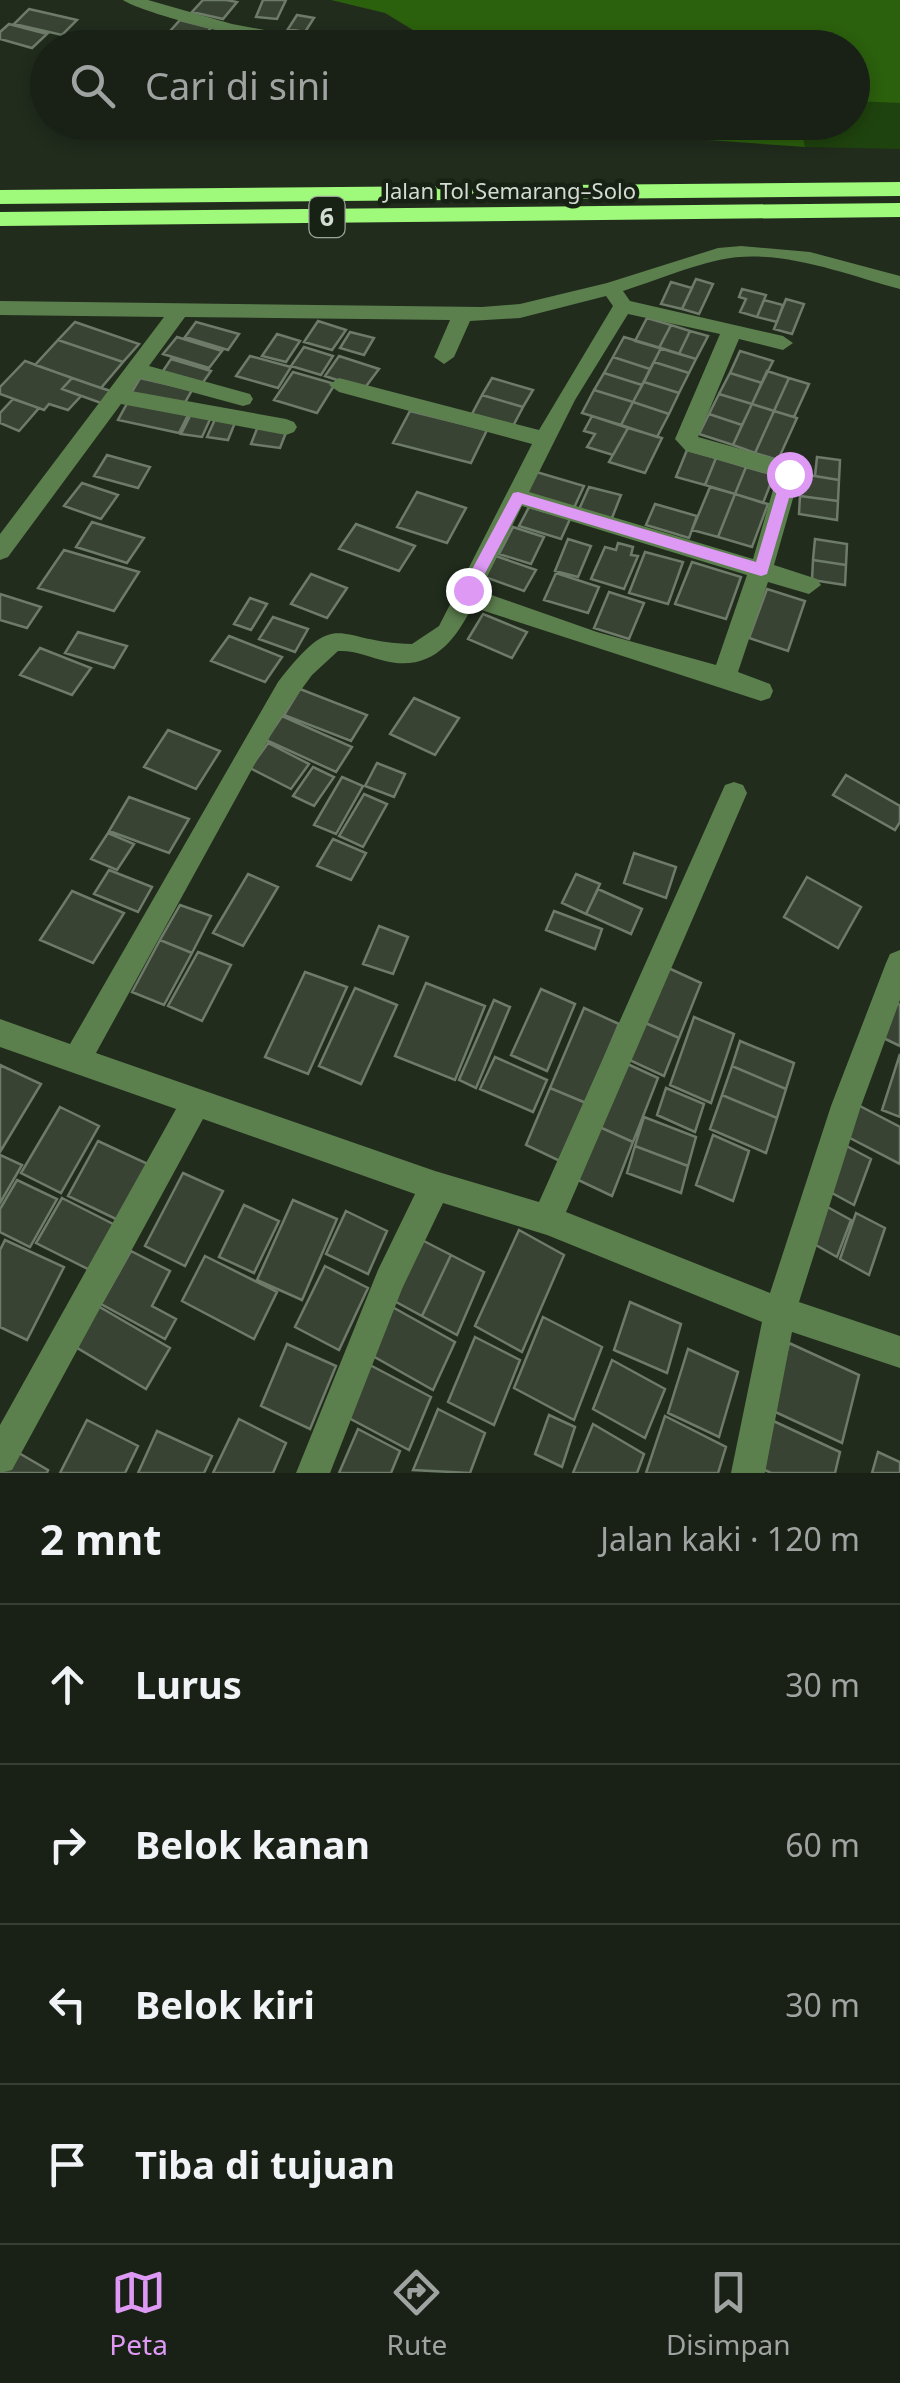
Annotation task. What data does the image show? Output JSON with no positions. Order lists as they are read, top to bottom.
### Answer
{
  "streets": {
    "highway": ["Jalan Tol Semarang–Solo", "6"]
  },
  "page": {
    "search": "Cari di sini",
    "heading": ["2 mnt", "Jalan kaki · 120 m"],
    "list": [
      ["Lurus", "30 m"],
      ["Belok kanan", "60 m"],
      ["Belok kiri", "30 m"],
      "Tiba di tujuan"
    ],
    "nav": ["Peta", "Rute", "Disimpan"]
  }
}
